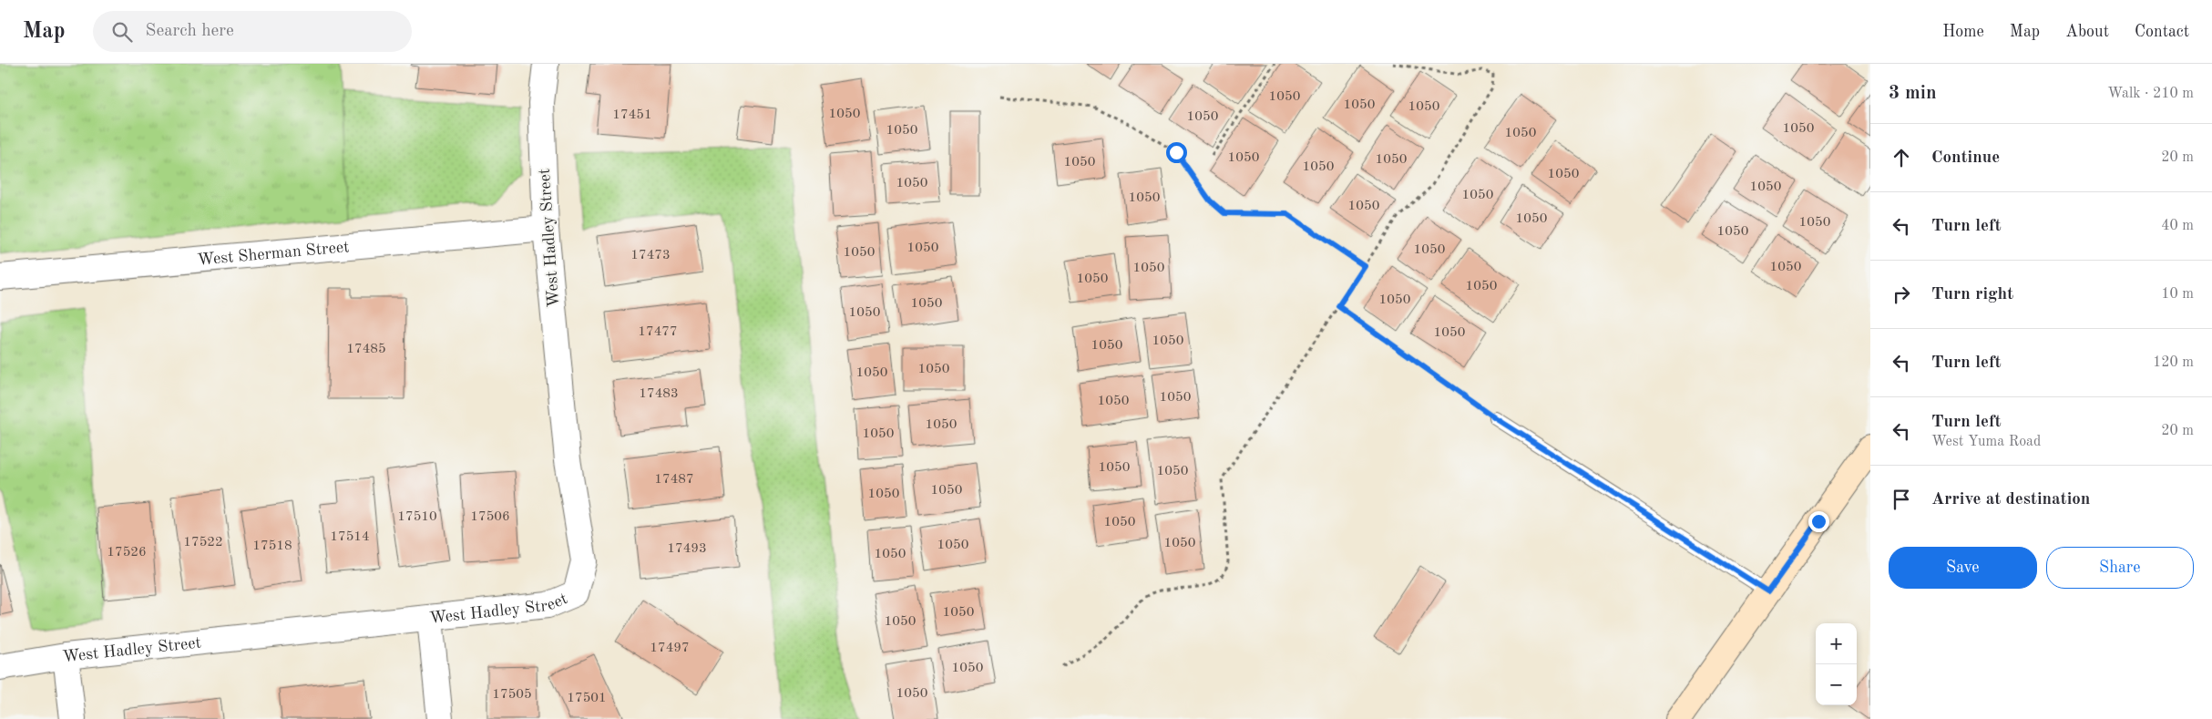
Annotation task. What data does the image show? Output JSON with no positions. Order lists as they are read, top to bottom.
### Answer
{
  "streets": {
    "street": ["West Hadley Street", "West Sherman Street"]
  },
  "crossings": [
    ["West Hadley Street", "West Sherman Street"]
  ],
  "house_numbers": [
    "1050",
    "1050",
    "1050",
    "1050",
    "17451",
    "1050",
    "1050",
    "1050",
    "1050",
    "1050",
    "1050",
    "1050",
    "1050",
    "1050",
    "1050",
    "1050",
    "1050",
    "1050",
    "1050",
    "1050",
    "1050",
    "1050",
    "1050",
    "1050",
    "1050",
    "17473",
    "1050",
    "1050",
    "1050",
    "1050",
    "1050",
    "1050",
    "1050",
    "17477",
    "1050",
    "1050",
    "1050",
    "17485",
    "1050",
    "1050",
    "17483",
    "1050",
    "1050",
    "1050",
    "1050",
    "1050",
    "1050",
    "17487",
    "1050",
    "1050",
    "17510",
    "17506",
    "1050",
    "17514",
    "17522",
    "1050",
    "1050",
    "17518",
    "17493",
    "17526",
    "1050",
    "1050",
    "1050",
    "17497",
    "1050",
    "1050",
    "17505",
    "17501"
  ],
  "page": {
    "header": "Map",
    "search": "Search here",
    "nav": [
      "Home",
      "Map",
      "About",
      "Contact"
    ],
    "heading": ["3 min", "Walk · 210 m"],
    "list": [
      ["Continue", "20 m"],
      ["Turn left", "40 m"],
      ["Turn right", "10 m"],
      ["Turn left", "120 m"],
      ["Turn left", "West Yuma Road", "20 m"],
      "Arrive at destination"
    ],
    "buttons": ["Save", "Share"],
    "map_buttons": ["+", "−"]
  }
}
